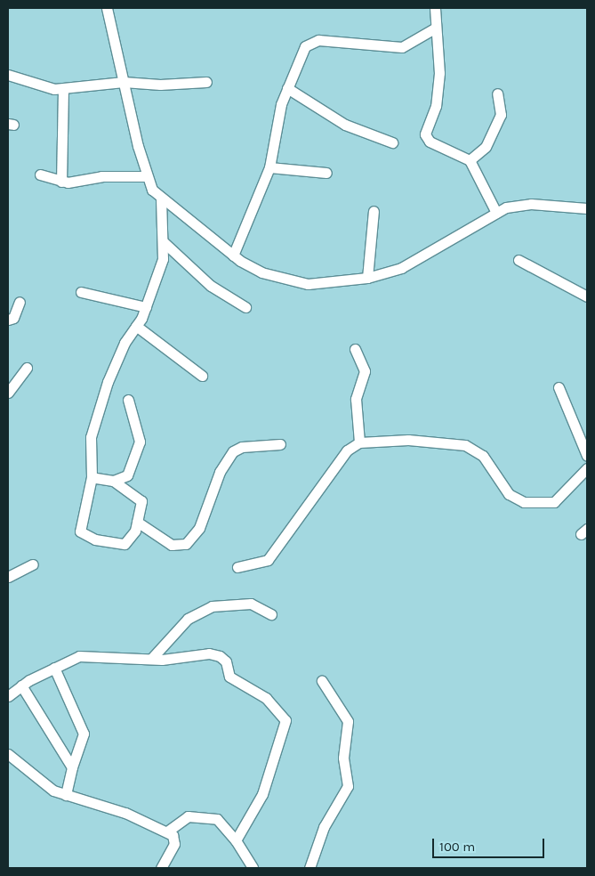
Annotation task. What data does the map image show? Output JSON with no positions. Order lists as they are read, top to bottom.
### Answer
{
  "scale_bar": "100 m"
}
